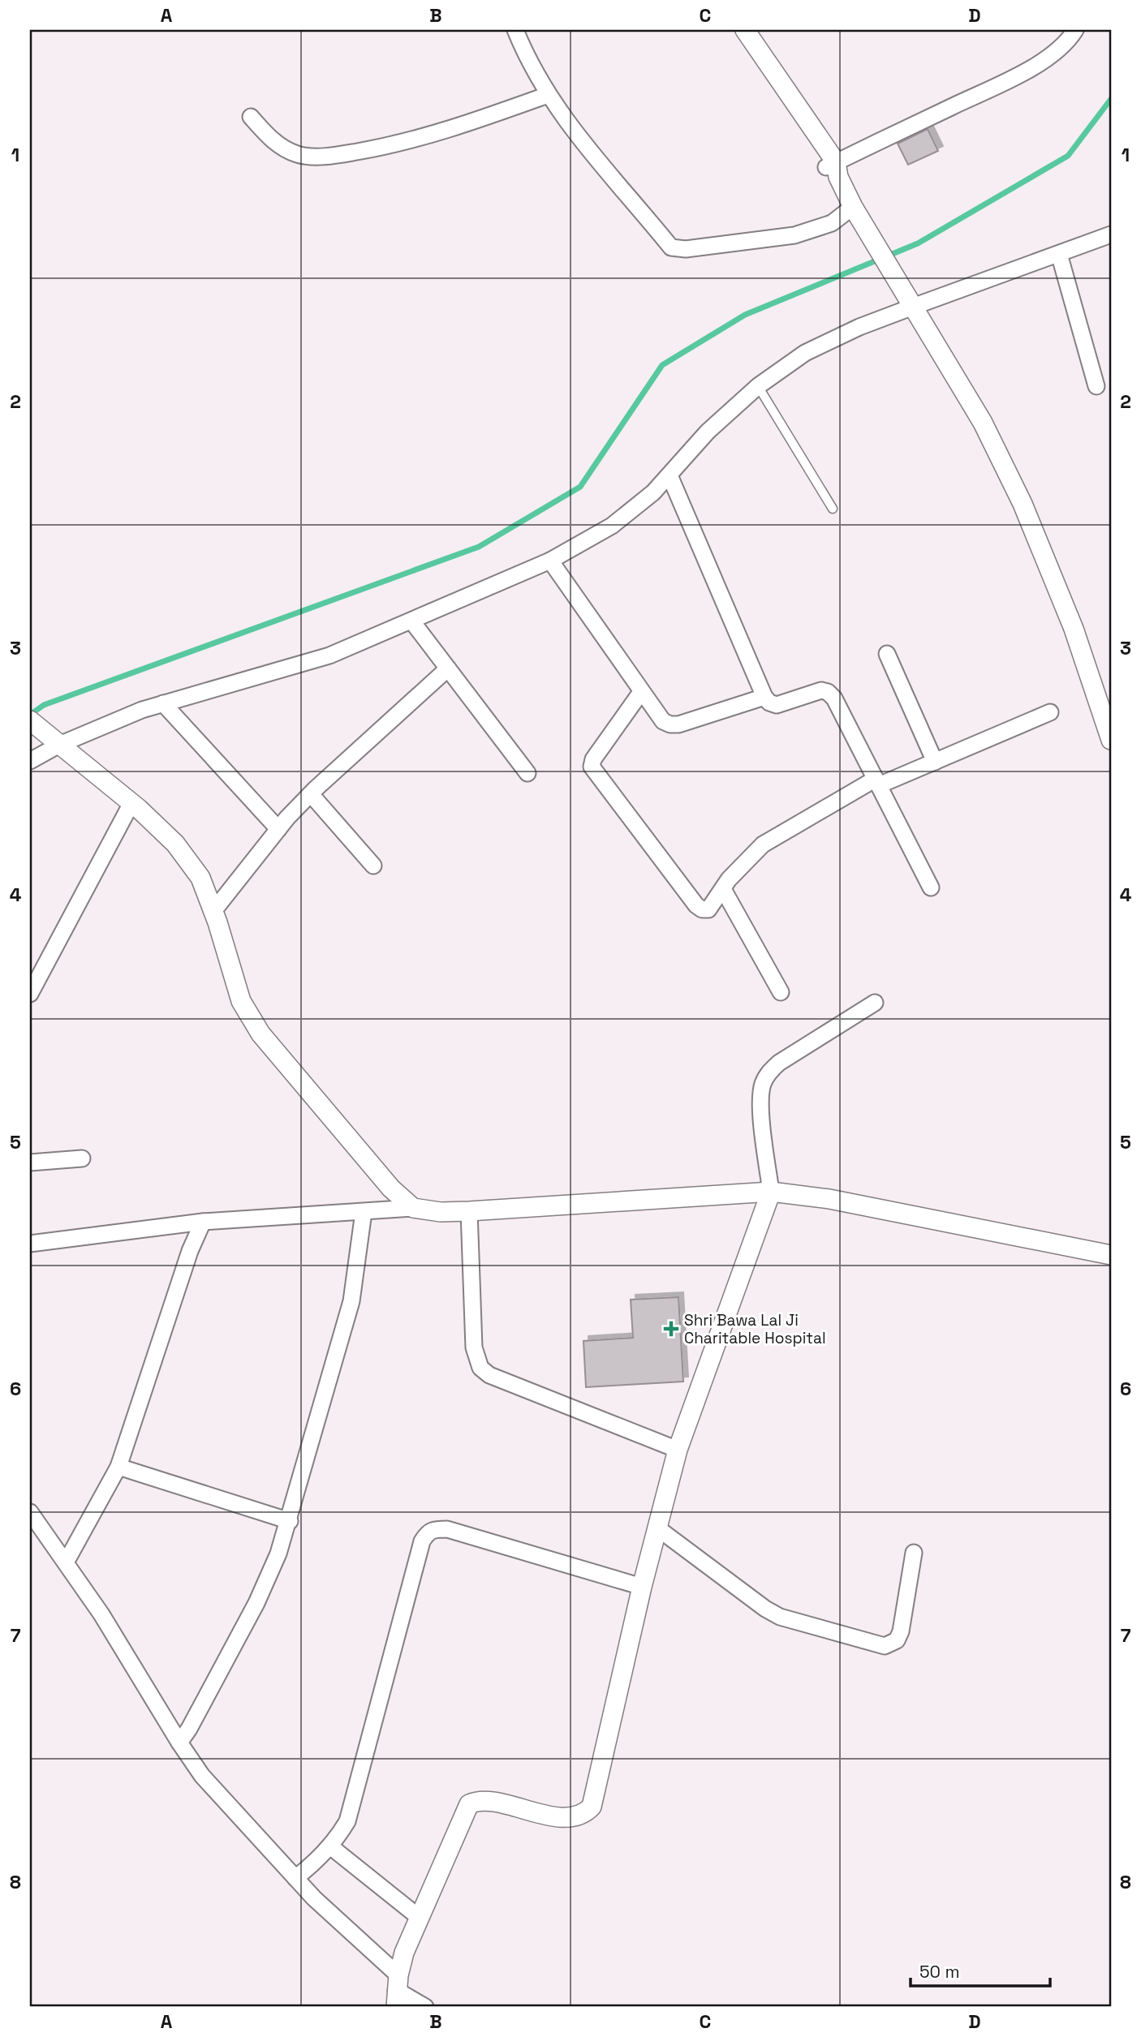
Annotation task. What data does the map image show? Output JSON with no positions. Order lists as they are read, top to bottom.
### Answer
{
  "places": {
    "health": ["Shri Bawa Lal Ji Charitable Hospital"]
  },
  "scale_bar": "50 m",
  "grid": {
    "columns": [
      "A",
      "B",
      "C",
      "D"
    ],
    "rows": [
      "1",
      "2",
      "3",
      "4",
      "5",
      "6",
      "7",
      "8"
    ]
  }
}
